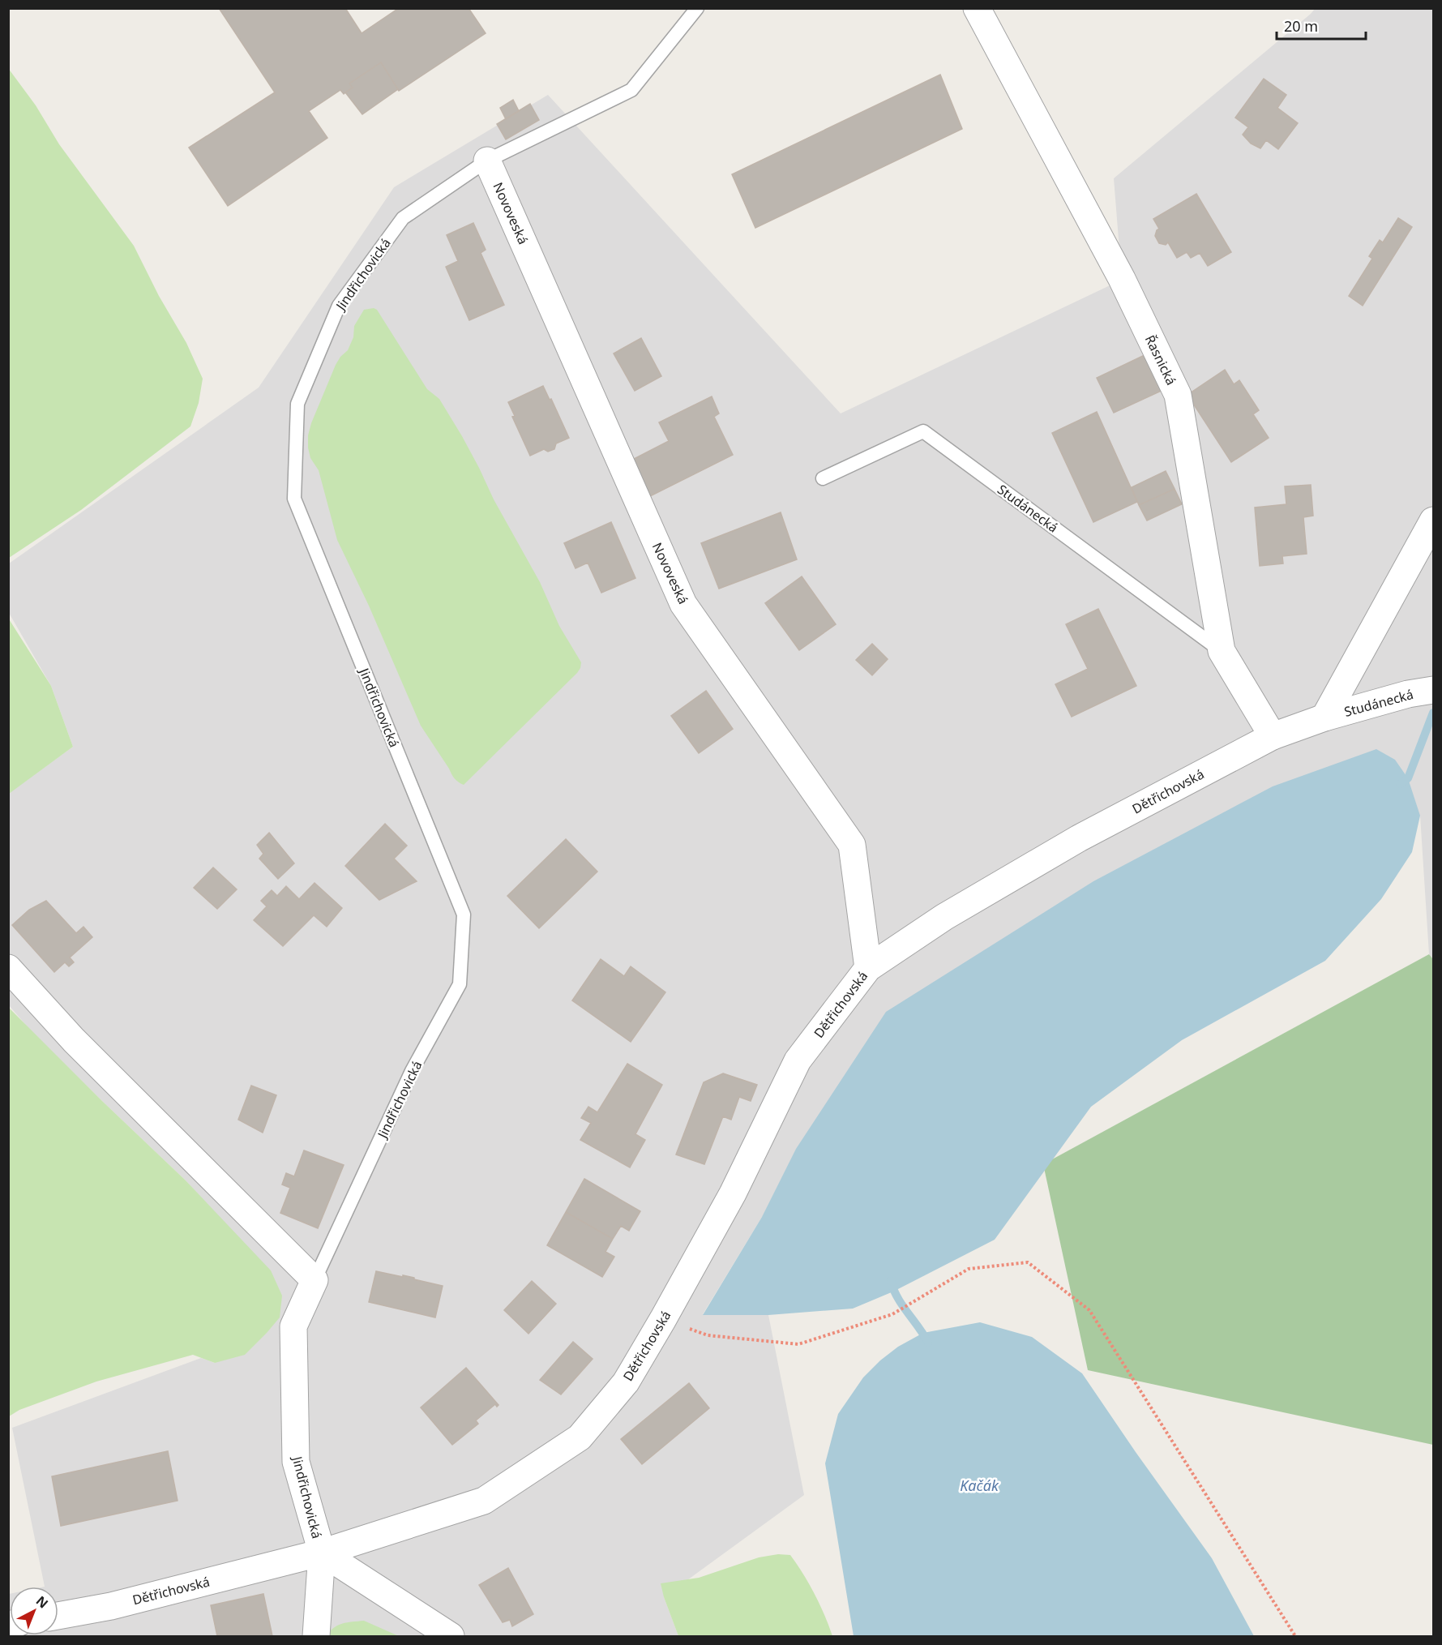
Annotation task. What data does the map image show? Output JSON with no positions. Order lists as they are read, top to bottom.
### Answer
{
  "streets": {
    "street": [
      "Novoveská",
      "Jindřichovická",
      "Řasnická",
      "Studánecká",
      "Dětřichovská"
    ]
  },
  "crossings": [
    ["Novoveská", "Jindřichovická"],
    ["Novoveská", "Dětřichovská"],
    ["Jindřichovická", "Dětřichovská"],
    ["Řasnická", "Studánecká"],
    ["Řasnická", "Dětřichovská"],
    ["Studánecká", "Dětřichovská"]
  ],
  "water": ["Kačák"],
  "scale_bar": "20 m",
  "north": "top right"
}
